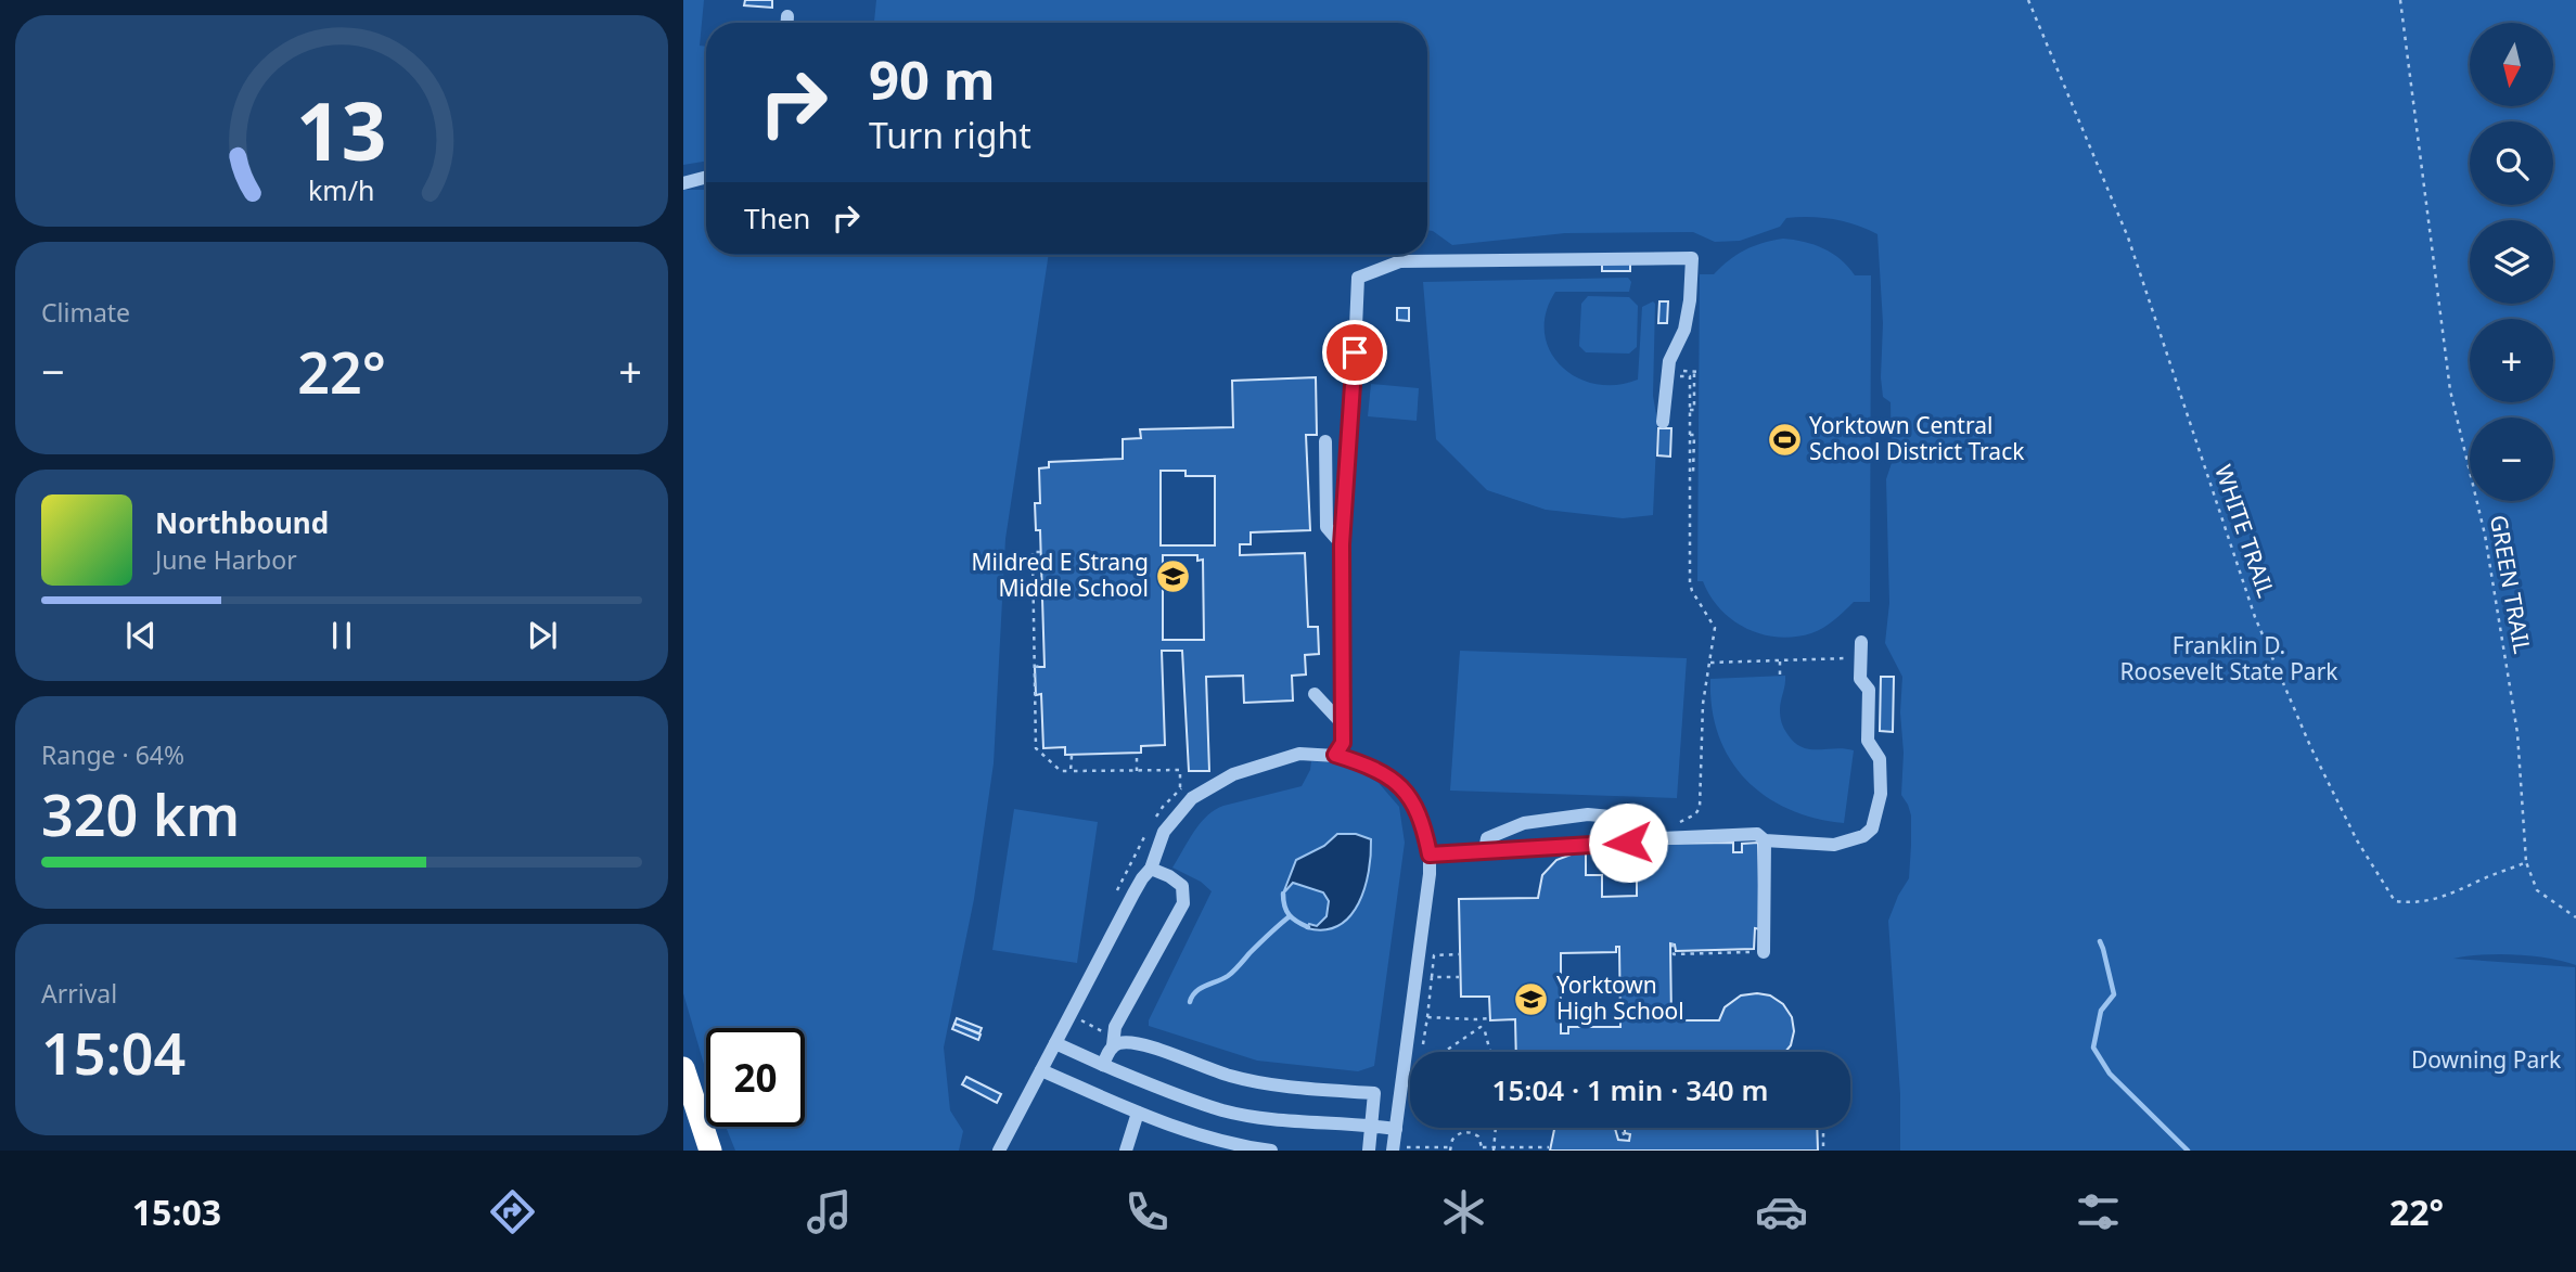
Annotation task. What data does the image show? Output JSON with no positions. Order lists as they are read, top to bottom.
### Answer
{
  "streets": {
    "path": ["WHITE TRAIL", "GREEN TRAIL"]
  },
  "crossings": [
    ["WHITE TRAIL", "GREEN TRAIL"]
  ],
  "parks": ["Franklin D. Roosevelt State Park", "Downing Park"],
  "places": {
    "sports": ["Yorktown Central School District Track"],
    "school or university": ["Mildred E Strang Middle School", "Yorktown High School"]
  },
  "north": "bottom",
  "page": {
    "map_buttons": ["+", "−"],
    "turn": ["90 m", "Turn right"],
    "then": "Then",
    "tile": [
      "Climate",
      ["Range · 64%", "320 km"],
      ["Arrival", "15:04"]
    ],
    "heat": ["−", "22°", "+"],
    "song": ["Northbound", "June Harbor"],
    "limit": "20",
    "trip": "15:04 · 1 min · 340 m",
    "tabs": ["15:03", "22°"],
    "gauge": ["13", "km/h"]
  }
}
